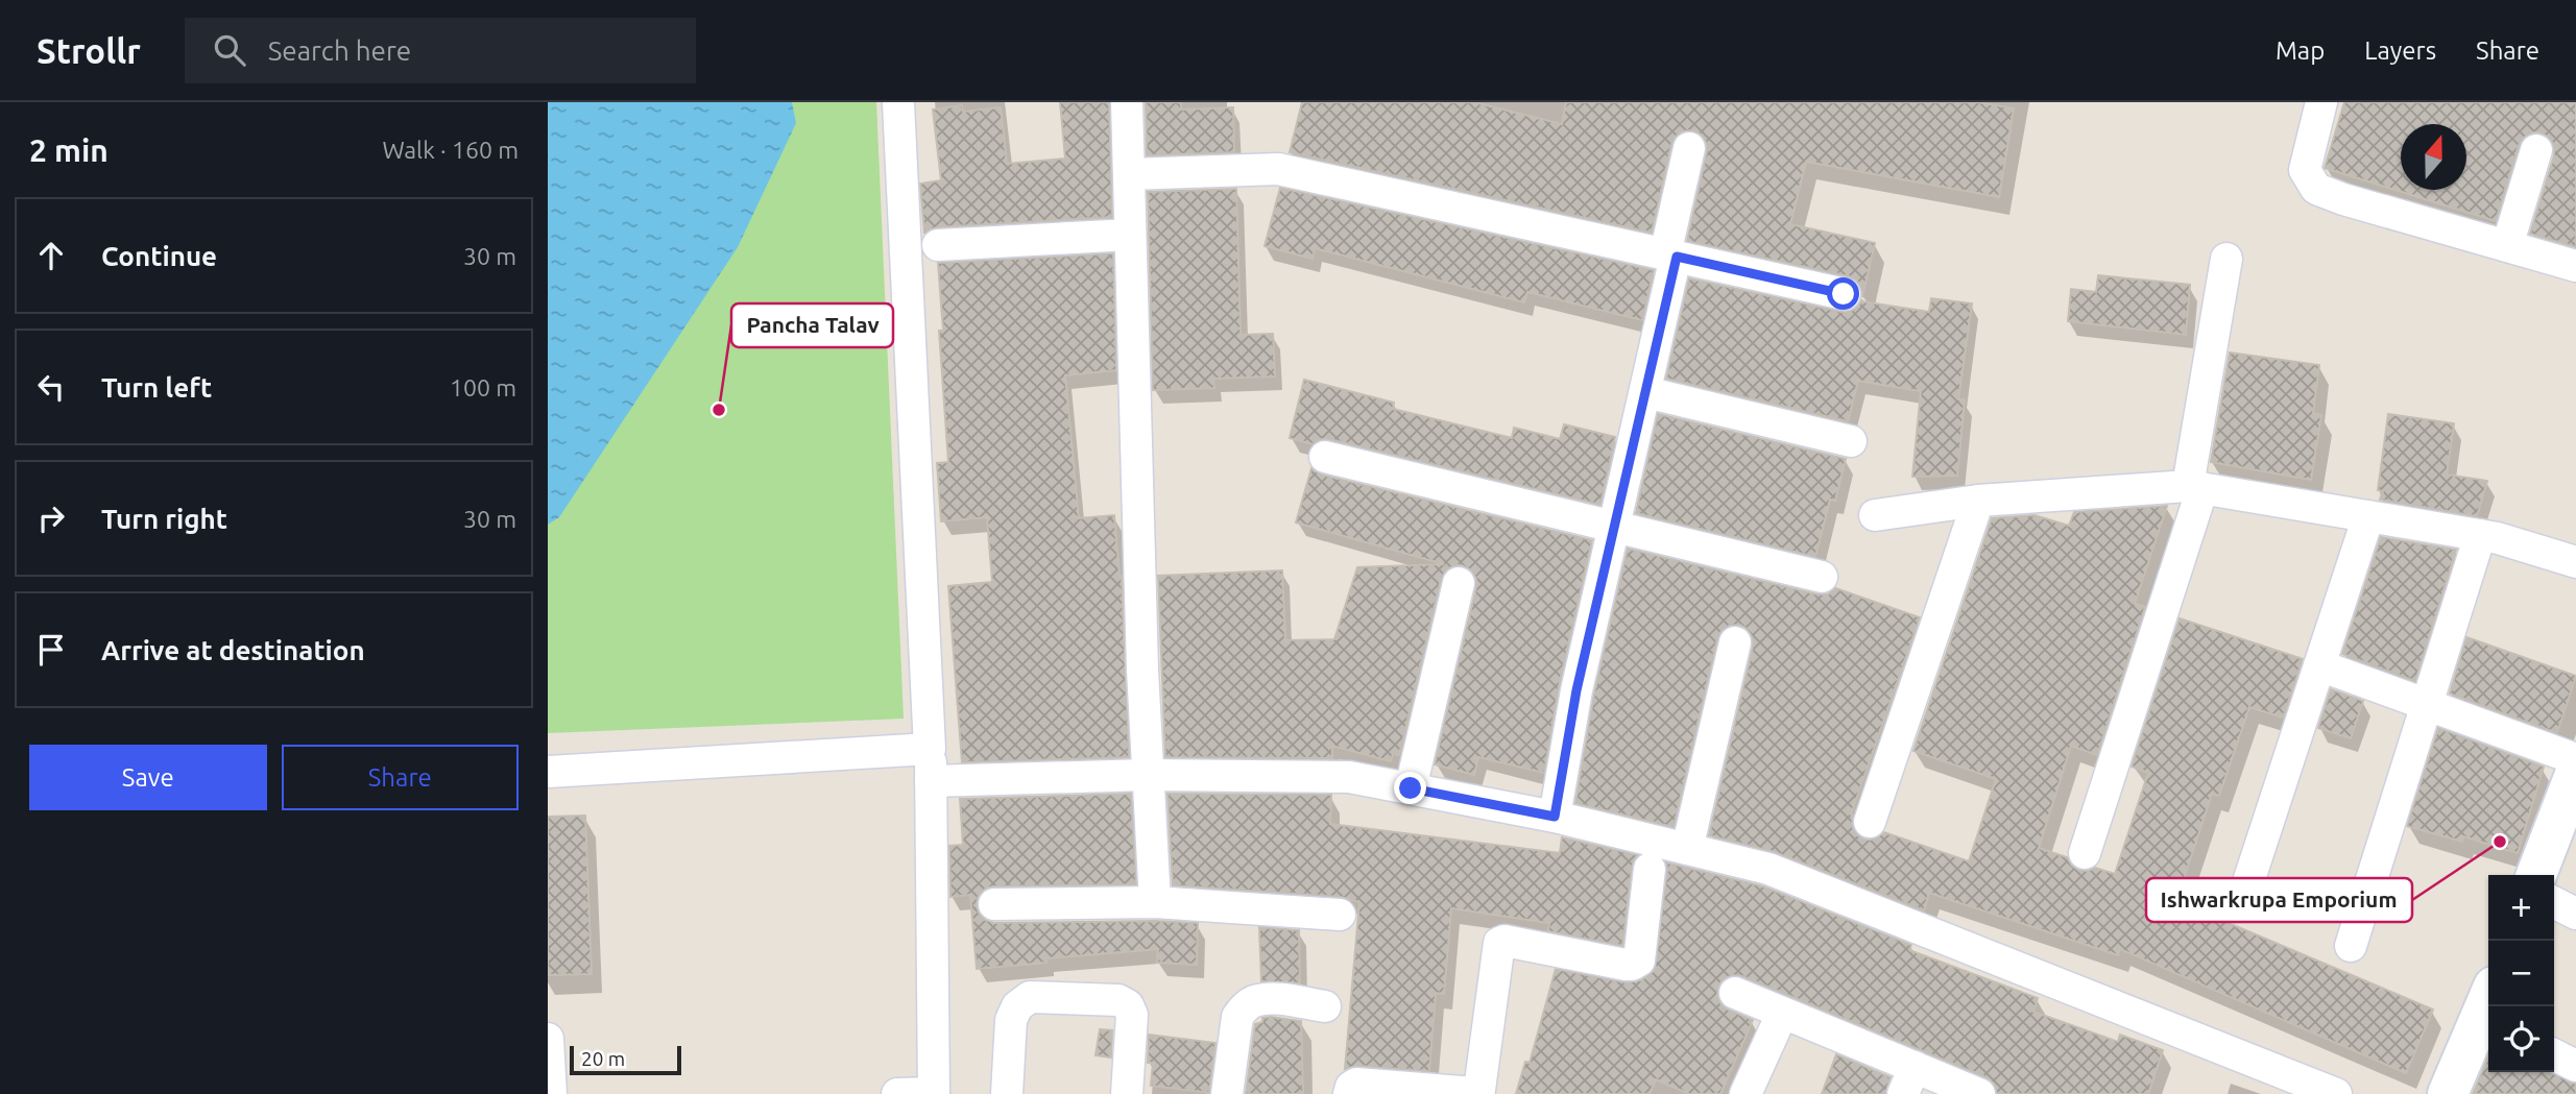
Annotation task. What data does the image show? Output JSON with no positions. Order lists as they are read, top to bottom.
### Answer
{
  "places": ["Pancha Talav", "Ishwarkrupa Emporium"],
  "scale_bar": "20 m",
  "north": "top",
  "page": {
    "header": "Strollr",
    "search": "Search here",
    "nav": ["Map", "Layers", "Share"],
    "heading": ["2 min", "Walk · 160 m"],
    "list": [
      ["Continue", "30 m"],
      ["Turn left", "100 m"],
      ["Turn right", "30 m"],
      "Arrive at destination"
    ],
    "buttons": ["Save", "Share"],
    "map_buttons": ["+", "−"],
    "scale": "20 m"
  }
}
